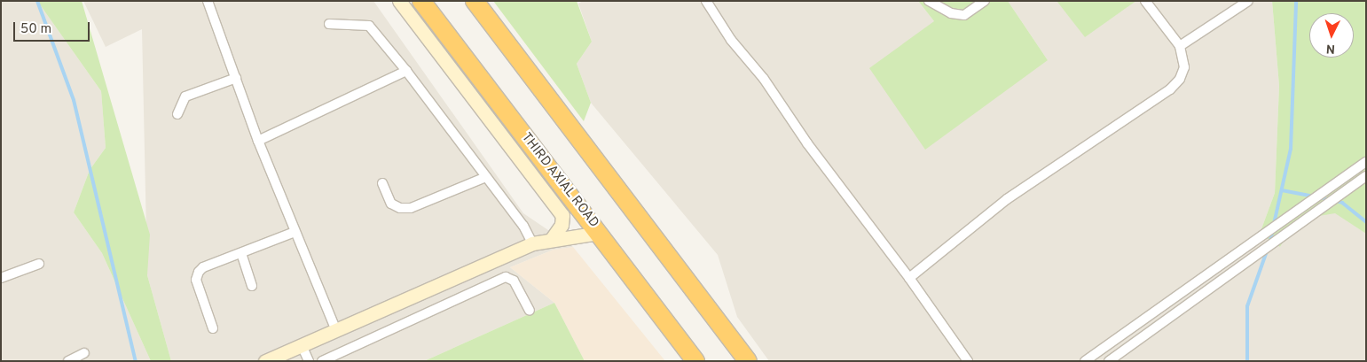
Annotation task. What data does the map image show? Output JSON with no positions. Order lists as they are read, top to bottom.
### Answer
{
  "streets": {
    "highway": ["THIRD AXIAL ROAD"]
  },
  "scale_bar": "50 m",
  "north": "bottom"
}
